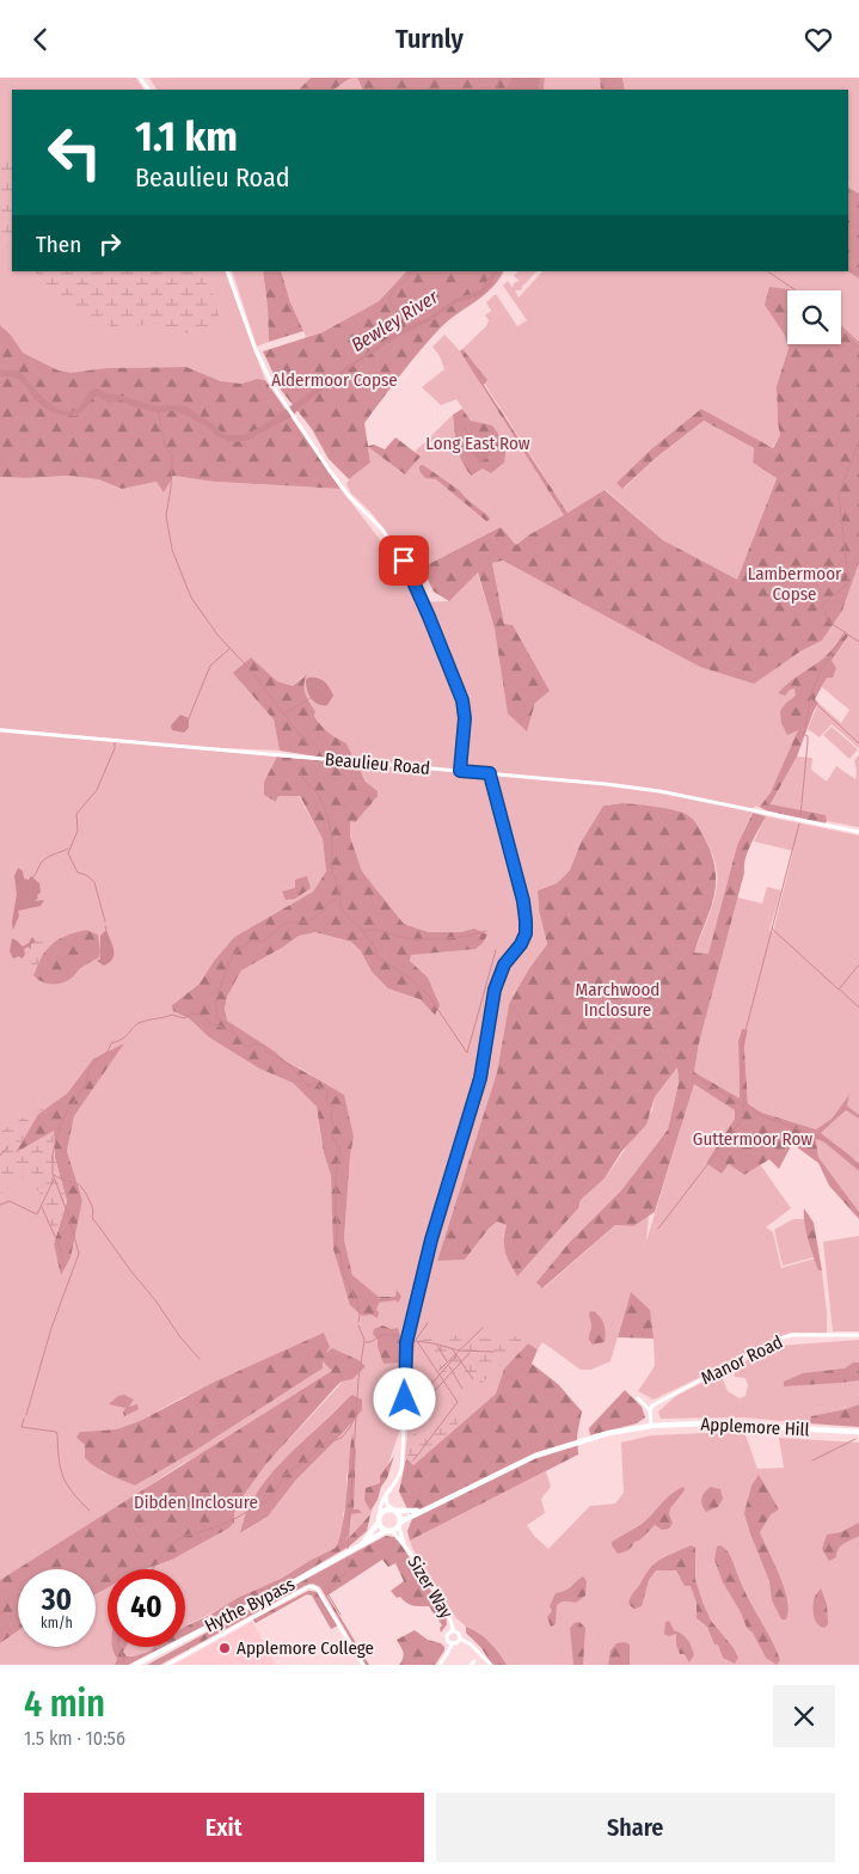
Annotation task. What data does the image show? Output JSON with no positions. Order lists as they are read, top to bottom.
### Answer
{
  "streets": {
    "main road": ["Applemore Hill", "Hythe Bypass"],
    "street": ["Beaulieu Road", "Manor Road", "Sizer Way"]
  },
  "crossings": [
    ["Sizer Way", "Hythe Bypass"]
  ],
  "water": ["Bewley River"],
  "parks": [
    "Aldermoor Copse",
    "Long East Row",
    "Lambermoor Copse",
    "Marchwood Inclosure",
    "Guttermoor Row",
    "Dibden Inclosure"
  ],
  "places": ["Applemore College"],
  "page": {
    "header": "Turnly",
    "turn": ["1.1 km", "Beaulieu Road"],
    "then": "Then",
    "speed": "30 km/h",
    "limit": "40",
    "heading": ["4 min", "1.5 km · 10:56"],
    "buttons": ["Exit", "Share"]
  }
}
